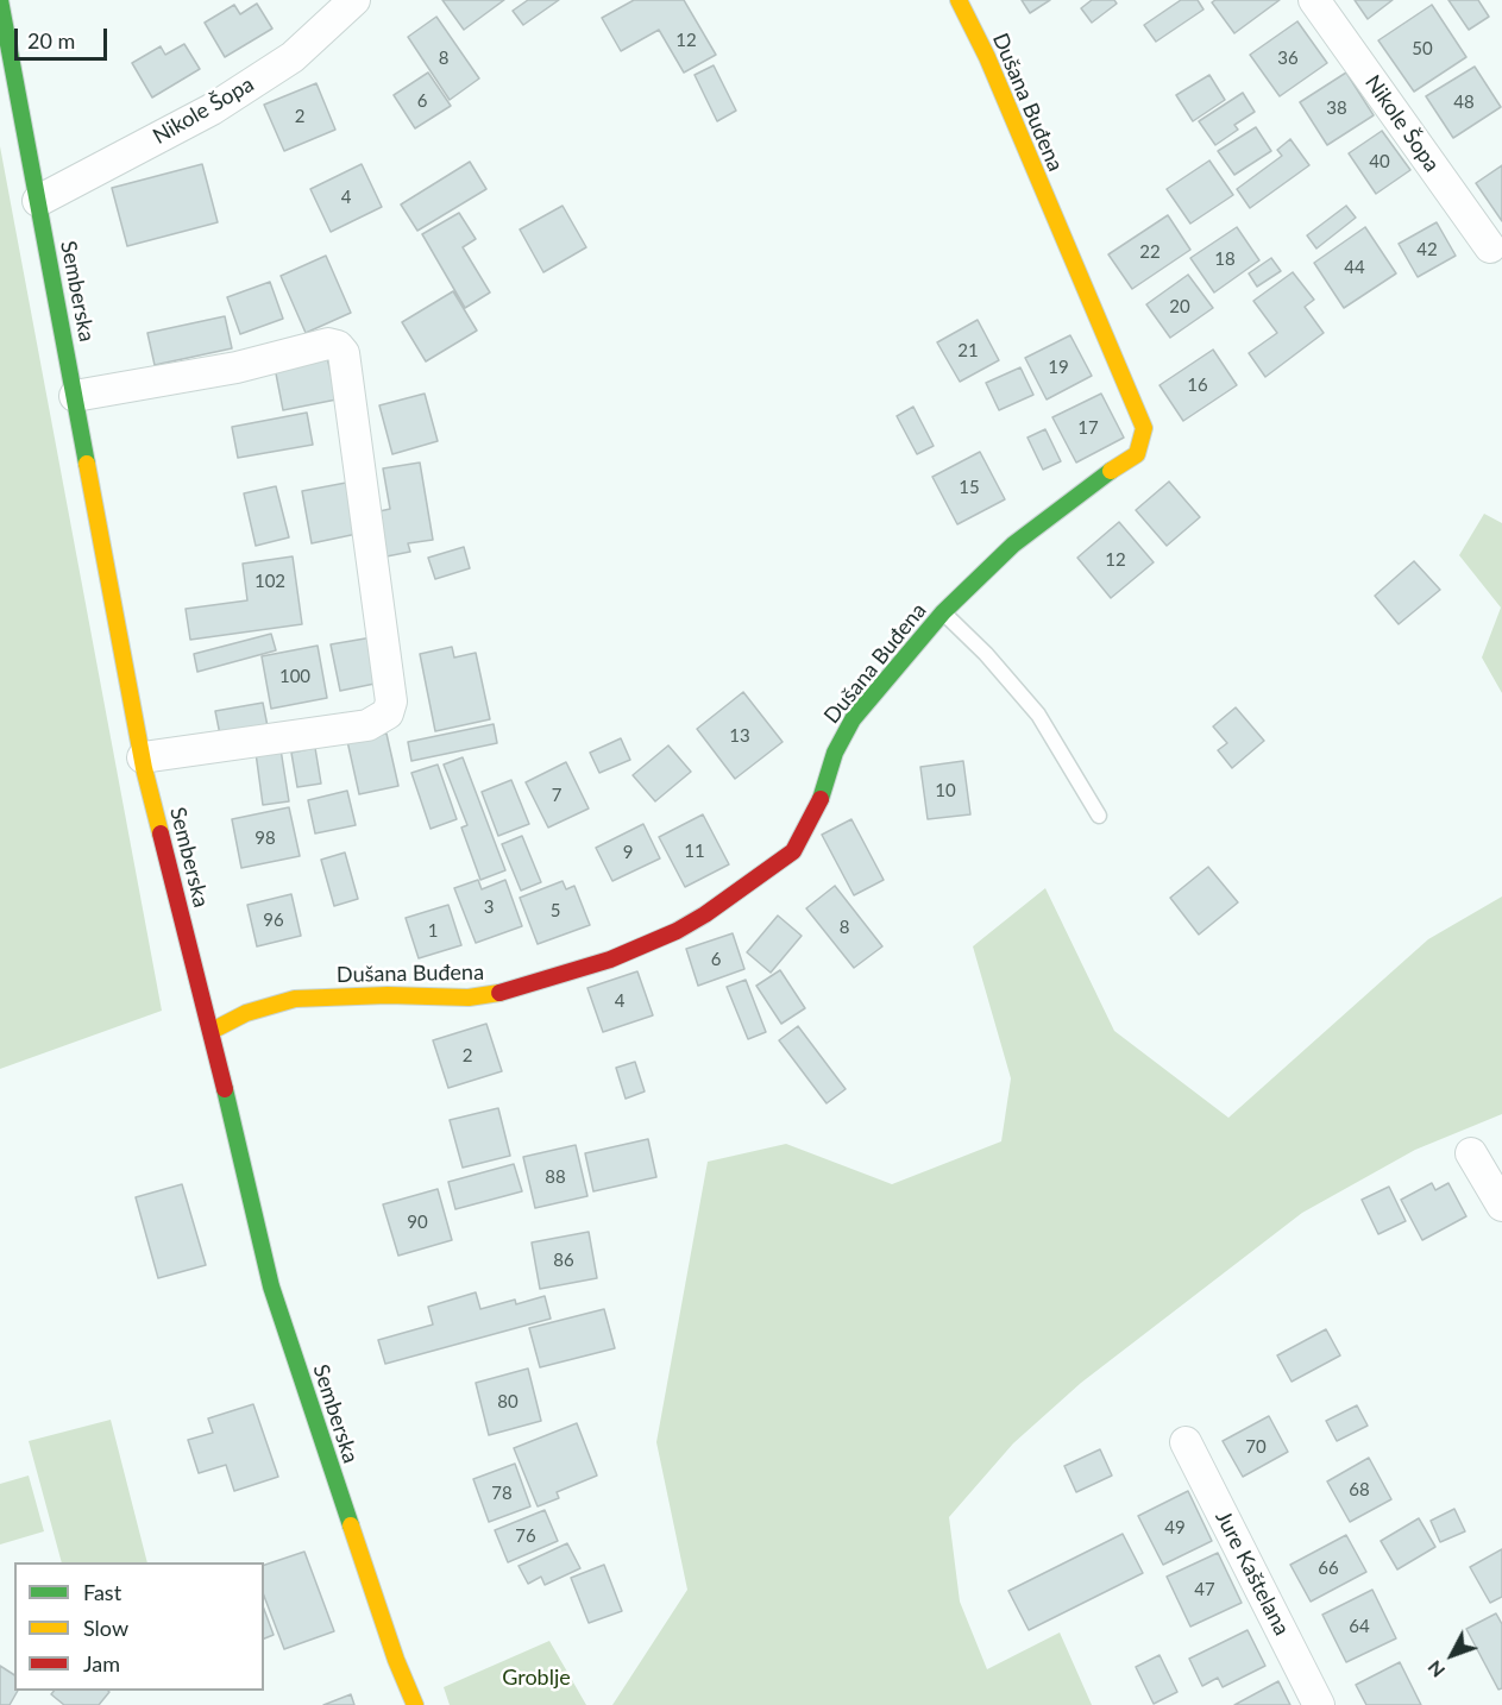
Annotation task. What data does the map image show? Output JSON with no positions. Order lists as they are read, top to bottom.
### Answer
{
  "streets": {
    "main road": ["Dušana Buđena", "Semberska"],
    "street": ["Nikole Šopa", "Jure Kaštelana"]
  },
  "crossings": [
    ["Dušana Buđena", "Semberska"],
    ["Nikole Šopa", "Semberska"]
  ],
  "parks": ["Groblje"],
  "house_numbers": [
    "12",
    "50",
    "8",
    "36",
    "6",
    "48",
    "38",
    "2",
    "40",
    "4",
    "42",
    "22",
    "18",
    "44",
    "20",
    "21",
    "19",
    "16",
    "17",
    "15",
    "12",
    "102",
    "100",
    "13",
    "10",
    "7",
    "98",
    "11",
    "9",
    "3",
    "5",
    "96",
    "8",
    "1",
    "6",
    "4",
    "2",
    "88",
    "90",
    "86",
    "80",
    "70",
    "68",
    "78",
    "49",
    "76",
    "66",
    "47",
    "64"
  ],
  "legend": ["Fast", "Slow", "Jam"],
  "scale_bar": "20 m",
  "north": "bottom left"
}
